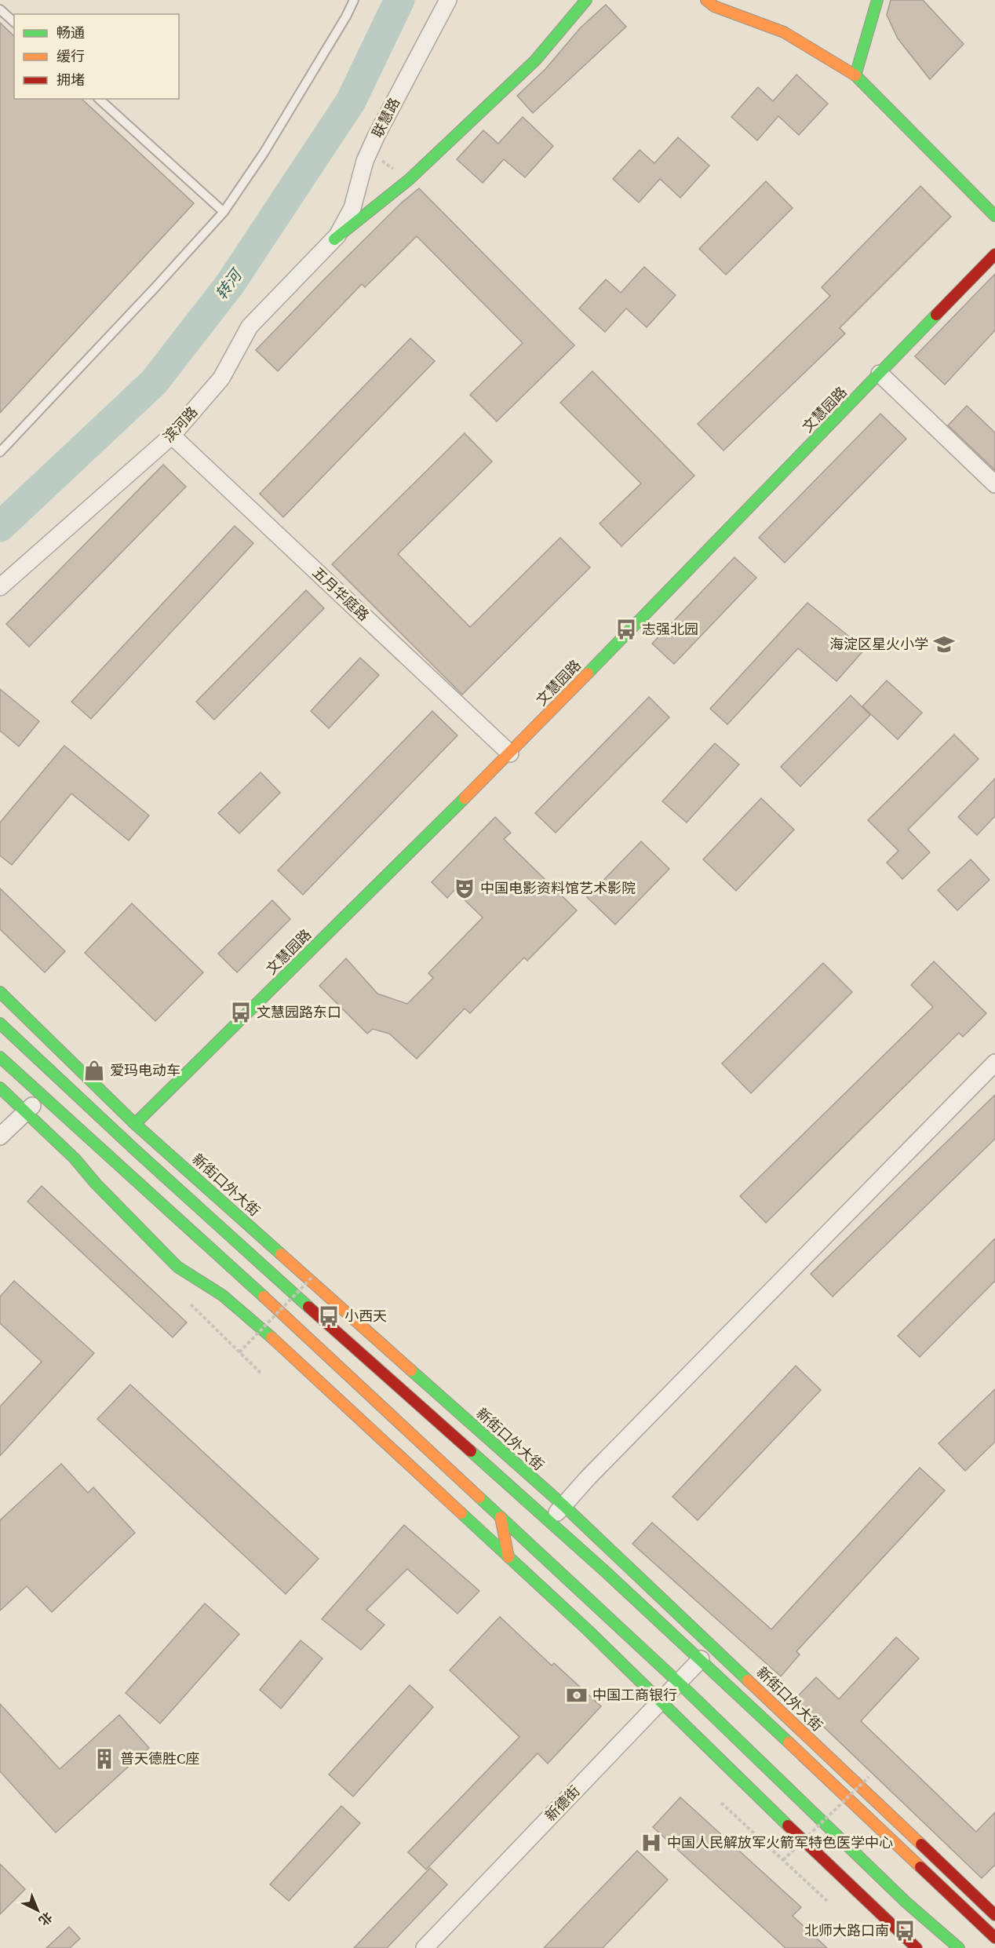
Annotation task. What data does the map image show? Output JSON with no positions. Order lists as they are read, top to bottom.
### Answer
{
  "streets": {
    "street": [
      "联慧路",
      "文慧园路",
      "滨河路",
      "五月华庭路",
      "新街口外大街",
      "新德街"
    ]
  },
  "crossings": [
    ["联慧路", "滨河路"],
    ["文慧园路", "五月华庭路"],
    ["文慧园路", "新街口外大街"],
    ["滨河路", "五月华庭路"]
  ],
  "water": ["转河"],
  "places": {
    "bus stop": [
      "志强北园",
      "文慧园路东口",
      "小西天",
      "北师大路口南"
    ],
    "school or university": ["海淀区星火小学"],
    "theatre": ["中国电影资料馆艺术影院"],
    "shop": ["爱玛电动车"],
    "bank": ["中国工商银行"],
    "building": ["普天德胜C座"],
    "hospital": ["中国人民解放军火箭军特色医学中心"]
  },
  "legend": ["畅通", "缓行", "拥堵"],
  "north": "bottom right"
}
